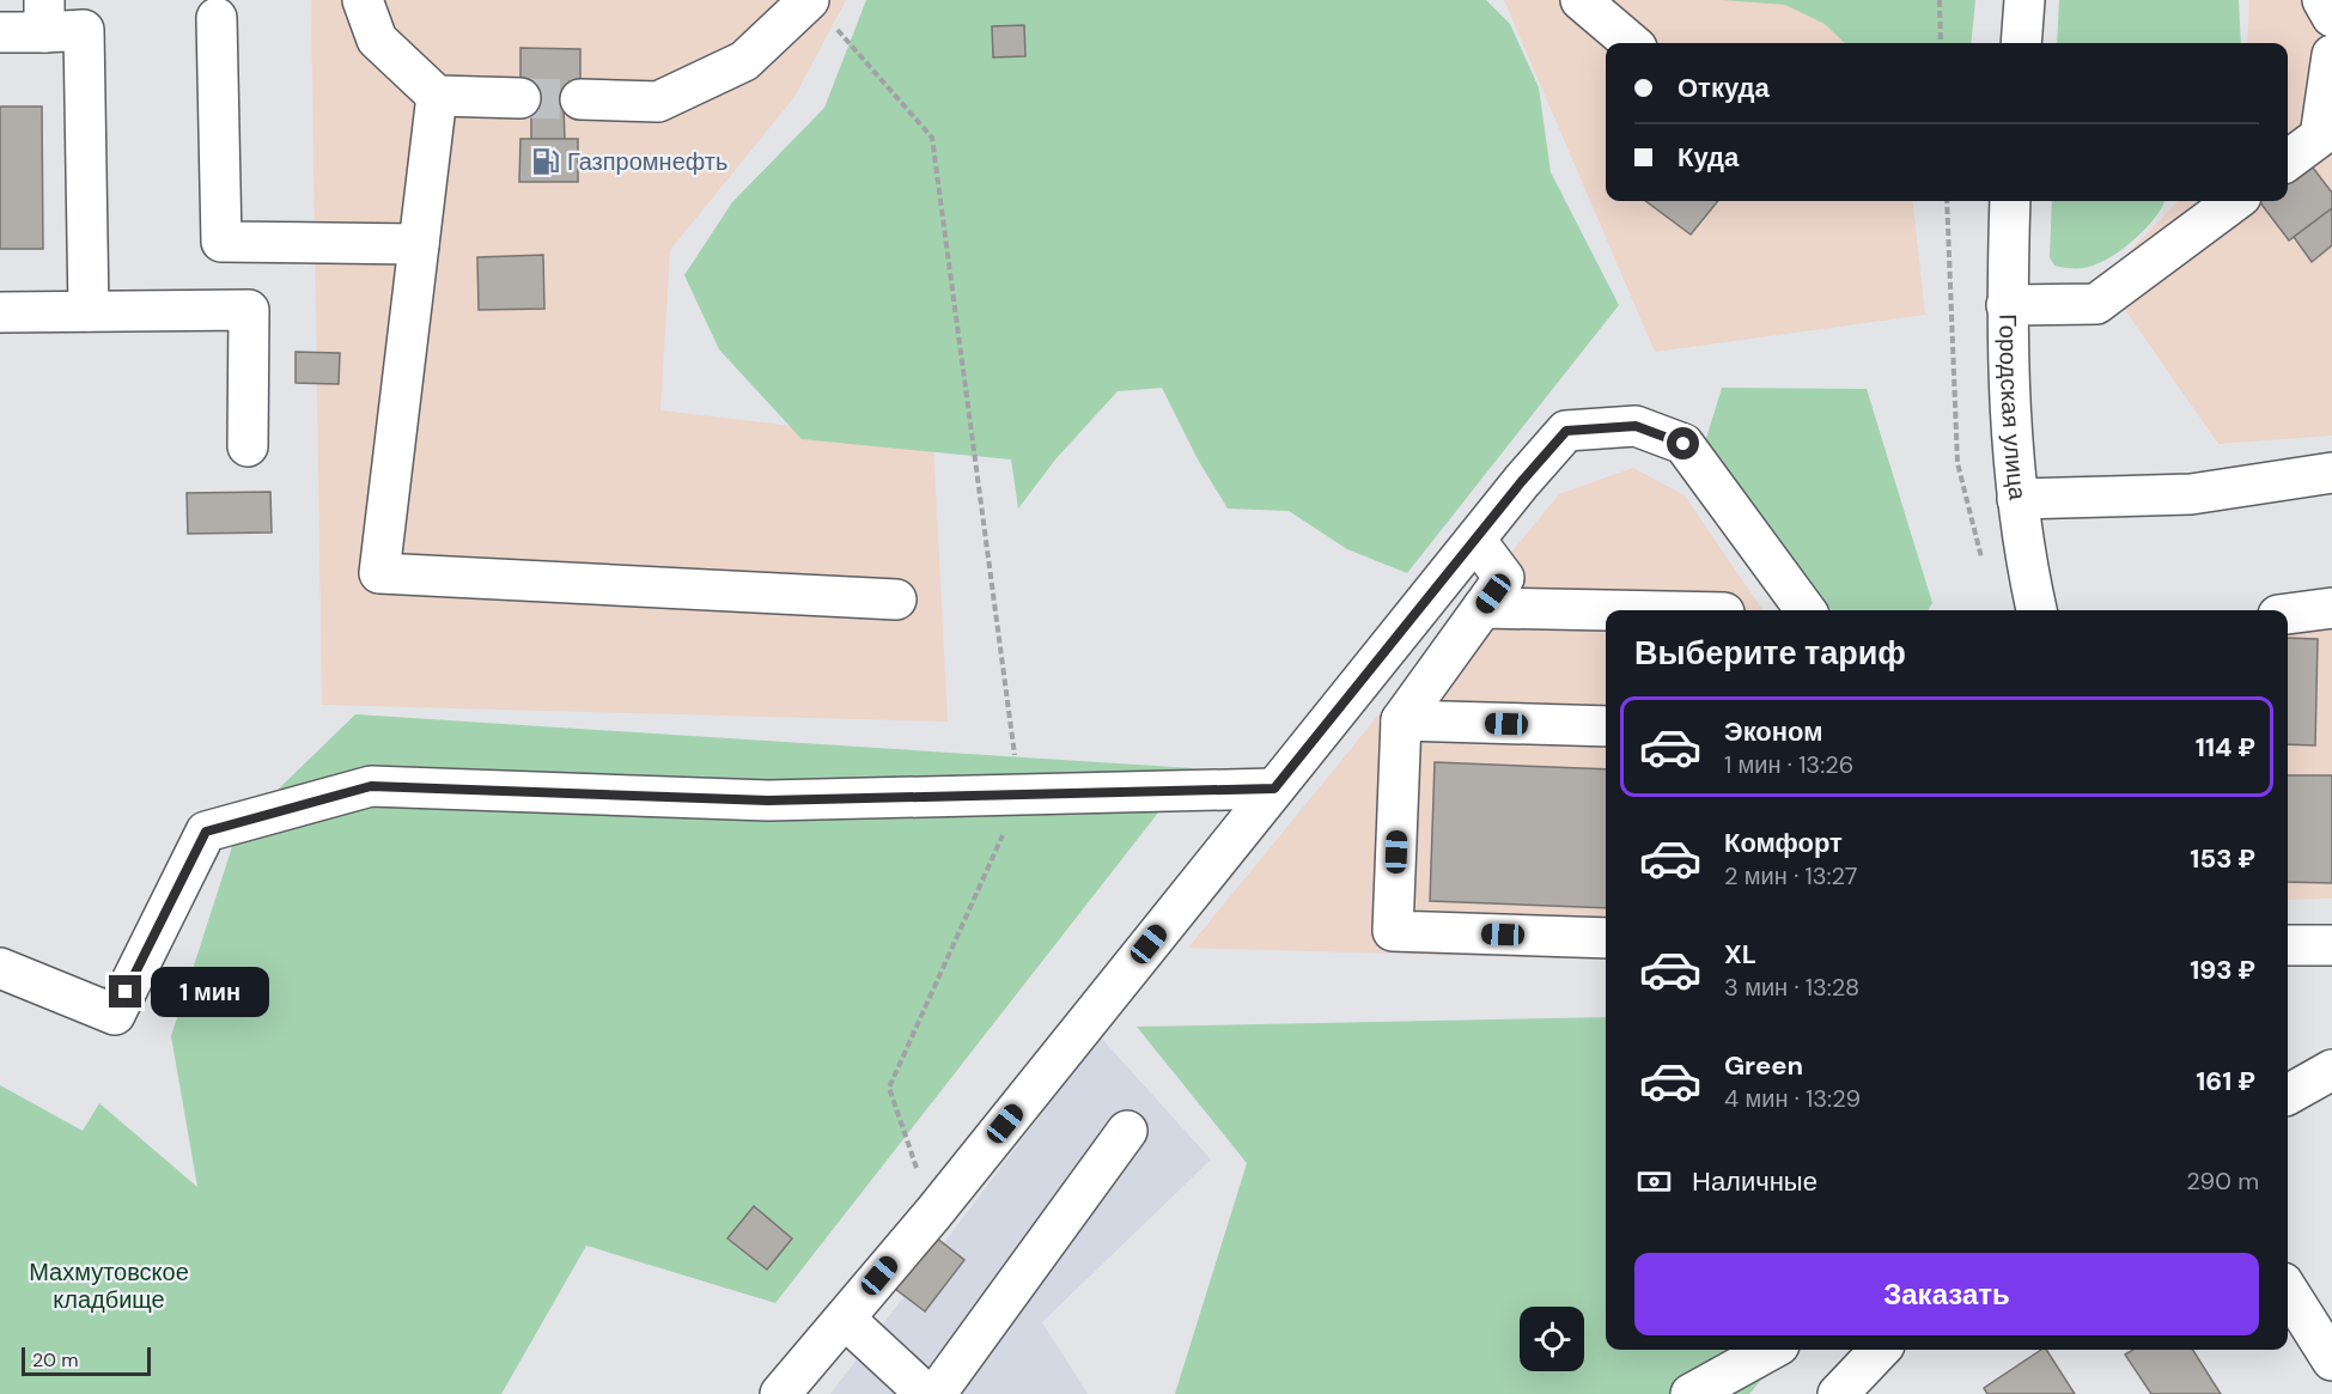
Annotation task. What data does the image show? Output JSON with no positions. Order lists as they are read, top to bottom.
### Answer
{
  "streets": {
    "street": ["Городская улица"]
  },
  "parks": ["Махмутовское кладбище"],
  "places": {
    "fuel station": ["Газпромнефть"]
  },
  "scale_bar": "20 m",
  "page": {
    "banner": ["Откуда", "Куда"],
    "heading": "Выберите тариф",
    "list": [
      {
        "name": "Эконом",
        "note": "1 мин · 13:26",
        "value": "114 ₽"
      },
      {
        "name": "Комфорт",
        "note": "2 мин · 13:27",
        "value": "153 ₽"
      },
      {
        "name": "XL",
        "note": "3 мин · 13:28",
        "value": "193 ₽"
      },
      {
        "name": "Green",
        "note": "4 мин · 13:29",
        "value": "161 ₽"
      }
    ],
    "bubble": "1 мин",
    "pay": ["Наличные", "290 m"],
    "buttons": "Заказать",
    "scale": "20 m"
  }
}
